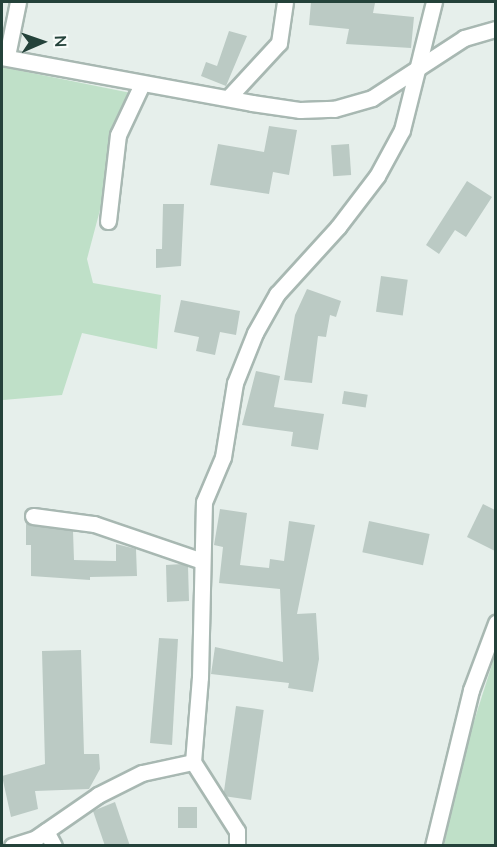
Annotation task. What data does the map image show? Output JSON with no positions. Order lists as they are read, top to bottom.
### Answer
{
  "north": "right"
}
